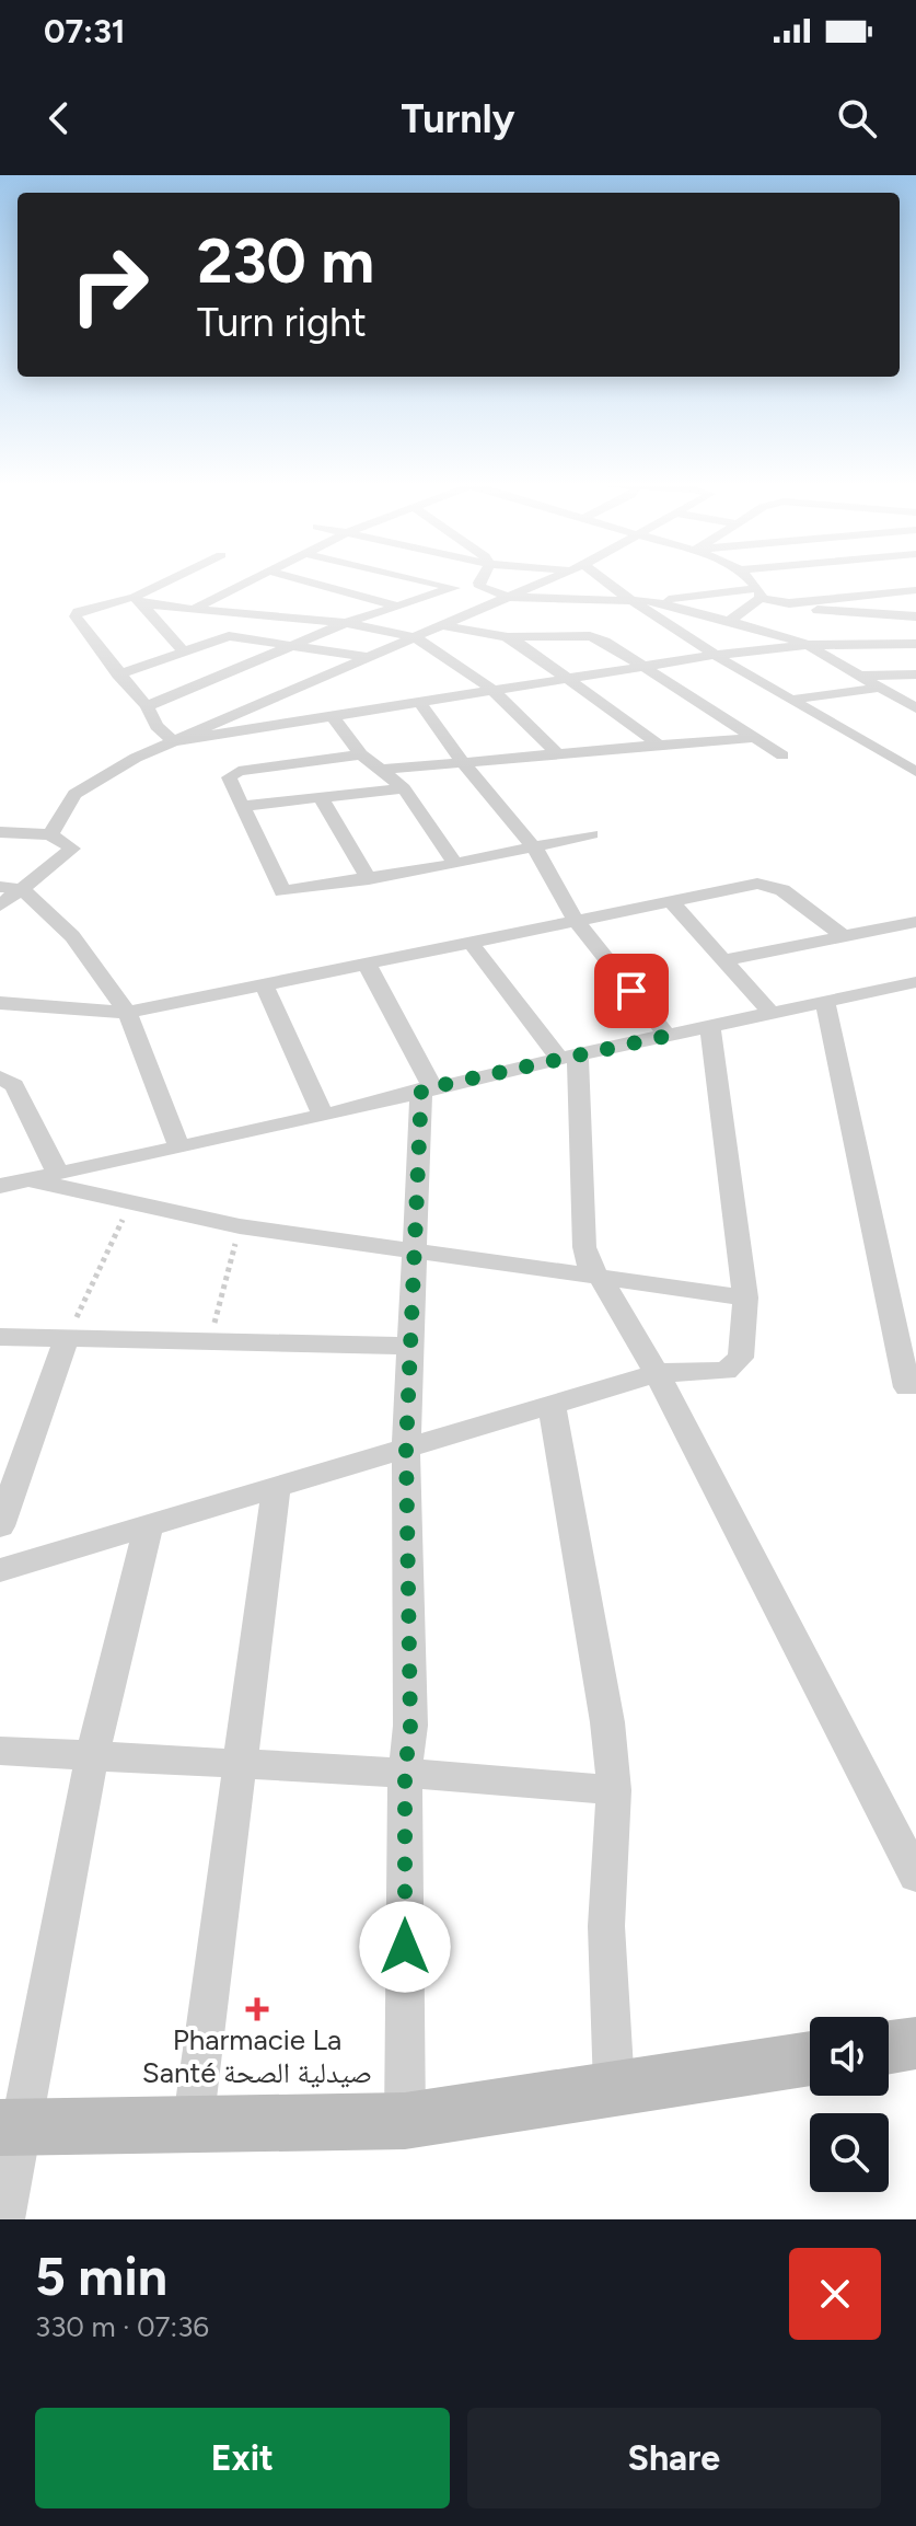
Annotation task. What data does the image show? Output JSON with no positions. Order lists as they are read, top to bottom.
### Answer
{
  "places": {
    "health": ["Pharmacie La Santé صيدلية الصحة"]
  },
  "page": {
    "status": "07:31",
    "header": "Turnly",
    "turn": ["230 m", "Turn right"],
    "heading": ["5 min", "330 m · 07:36"],
    "buttons": ["Exit", "Share"]
  }
}
